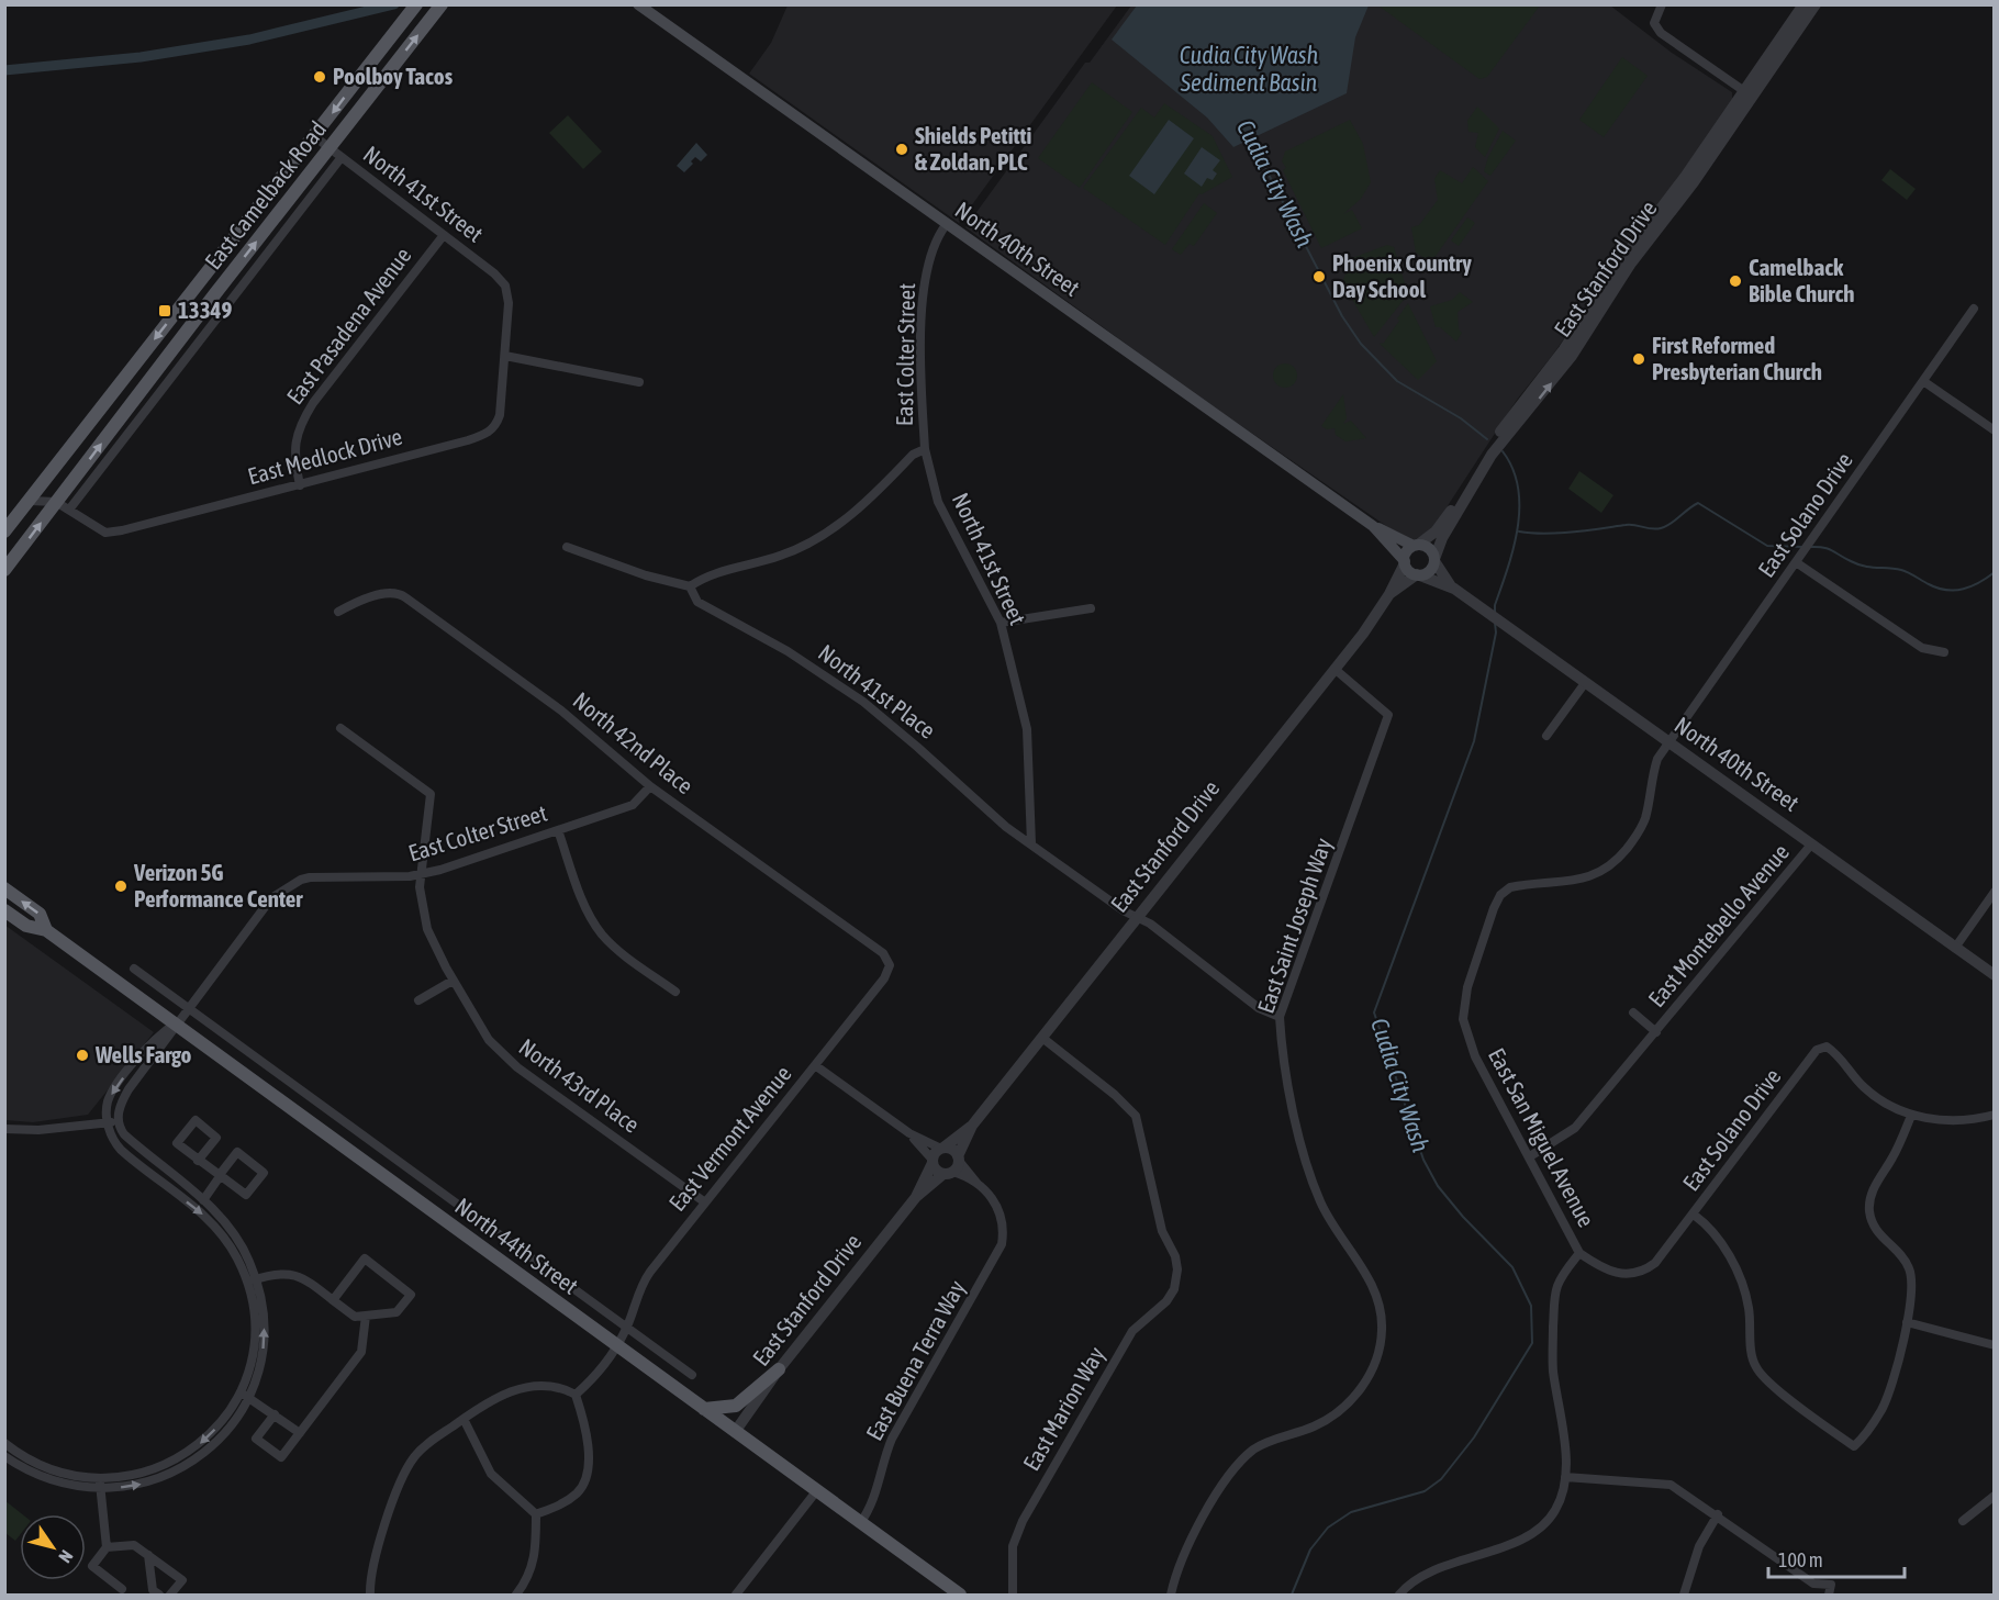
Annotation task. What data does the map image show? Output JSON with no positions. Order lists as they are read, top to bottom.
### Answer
{
  "streets": {
    "main road": ["East Camelback Road", "North 40th Street", "North 44th Street"],
    "street": [
      "North 41st Street",
      "East Stanford Drive",
      "East Pasadena Avenue",
      "East Colter Street",
      "East Medlock Drive",
      "East Solano Drive",
      "North 41st Place",
      "North 42nd Place",
      "East Saint Joseph Way",
      "East Montebello Avenue",
      "North 43rd Place",
      "East San Miguel Avenue",
      "East Vermont Avenue",
      "East Buena Terra Way",
      "East Marion Way"
    ]
  },
  "crossings": [
    ["North 41st Street", "East Camelback Road"],
    ["North 41st Street", "East Pasadena Avenue"],
    ["North 41st Street", "East Colter Street"],
    ["North 41st Street", "East Medlock Drive"],
    ["North 41st Street", "North 41st Place"],
    ["East Camelback Road", "East Medlock Drive"],
    ["North 40th Street", "East Stanford Drive"],
    ["North 40th Street", "East Colter Street"],
    ["North 40th Street", "East Solano Drive"],
    ["North 40th Street", "East Montebello Avenue"],
    ["North 40th Street", "East San Miguel Avenue"],
    ["East Stanford Drive", "North 41st Place"],
    ["East Stanford Drive", "East Saint Joseph Way"],
    ["East Stanford Drive", "North 44th Street"],
    ["East Stanford Drive", "East Marion Way"],
    ["East Pasadena Avenue", "East Medlock Drive"],
    ["East Colter Street", "North 41st Place"],
    ["East Colter Street", "North 42nd Place"],
    ["East Colter Street", "North 43rd Place"],
    ["East Colter Street", "North 44th Street"],
    ["East Solano Drive", "East San Miguel Avenue"],
    ["North 41st Place", "East Saint Joseph Way"],
    ["North 42nd Place", "East Vermont Avenue"],
    ["East Montebello Avenue", "East San Miguel Avenue"],
    ["North 43rd Place", "East Vermont Avenue"],
    ["East Vermont Avenue", "North 44th Street"],
    ["North 44th Street", "East Buena Terra Way"]
  ],
  "water": ["Cudia City Wash Sediment Basin", "Cudia City Wash"],
  "places": {
    "other": [
      "Poolboy Tacos",
      "Shields Petitti & Zoldan, PLC",
      "Phoenix Country Day School",
      "Camelback Bible Church",
      "First Reformed Presbyterian Church",
      "Verizon 5G Performance Center",
      "Wells Fargo"
    ],
    "transit": ["13349"]
  },
  "scale_bar": "100 m",
  "north": "bottom right"
}
